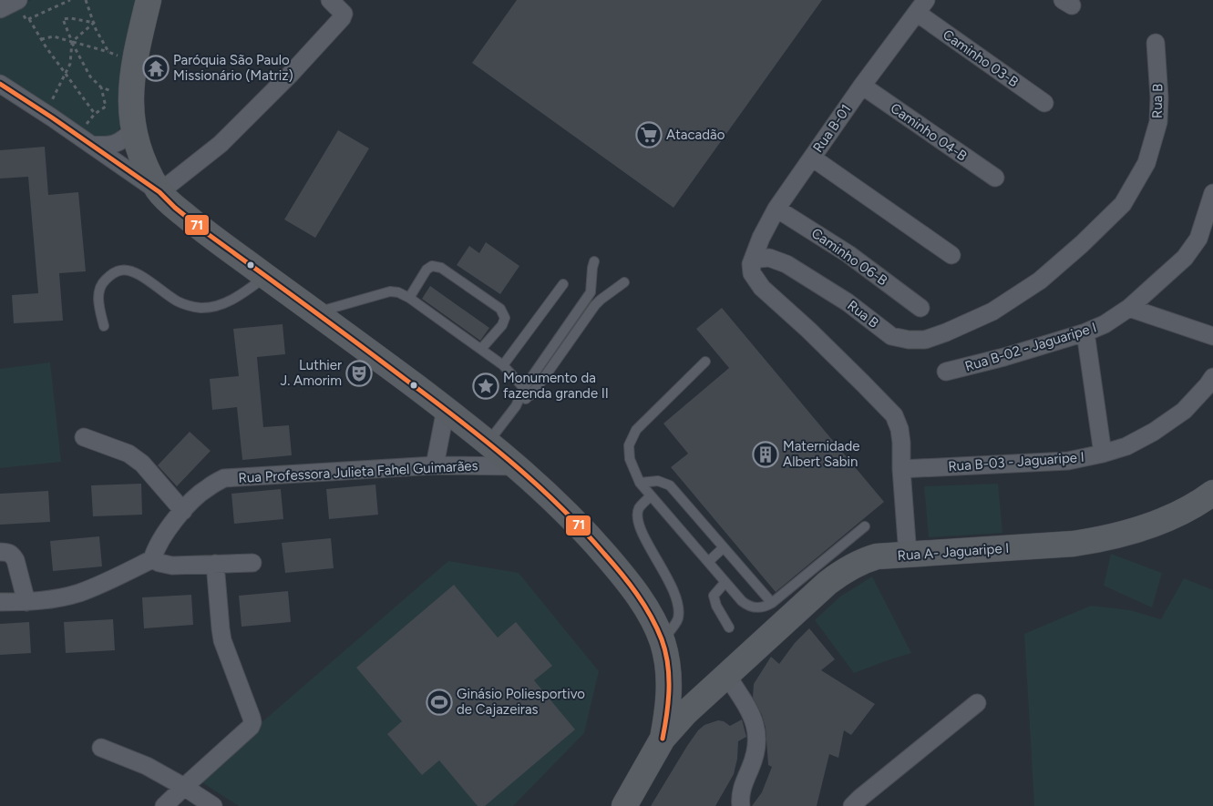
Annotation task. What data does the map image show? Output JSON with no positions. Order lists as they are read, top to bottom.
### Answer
{
  "streets": {
    "main road": ["Rua A- Jaguaripe I"],
    "street": [
      "Caminho 03-B",
      "Rua B",
      "Rua B-01",
      "Caminho 04-B",
      "Caminho 06-B",
      "Rua B-02 - Jaguaripe I",
      "Rua B-03 - Jaguaripe I",
      "Rua Professora Julieta Fahel Guimarães"
    ]
  },
  "crossings": [
    ["Caminho 03-B", "Rua B-01"],
    ["Rua B", "Rua B-01"],
    ["Rua B-01", "Caminho 04-B"],
    ["Rua B-01", "Caminho 06-B"]
  ],
  "places": {
    "temple": ["Paróquia São Paulo Missionário (Matriz)"],
    "supermarket": ["Atacadão"],
    "theatre": ["Luthier J. Amorim"],
    "place": ["Monumento da fazenda grande II"],
    "building": ["Maternidade Albert Sabin"],
    "sports": ["Ginásio Poliesportivo de Cajazeiras"]
  },
  "lines": ["transit line 71"]
}
